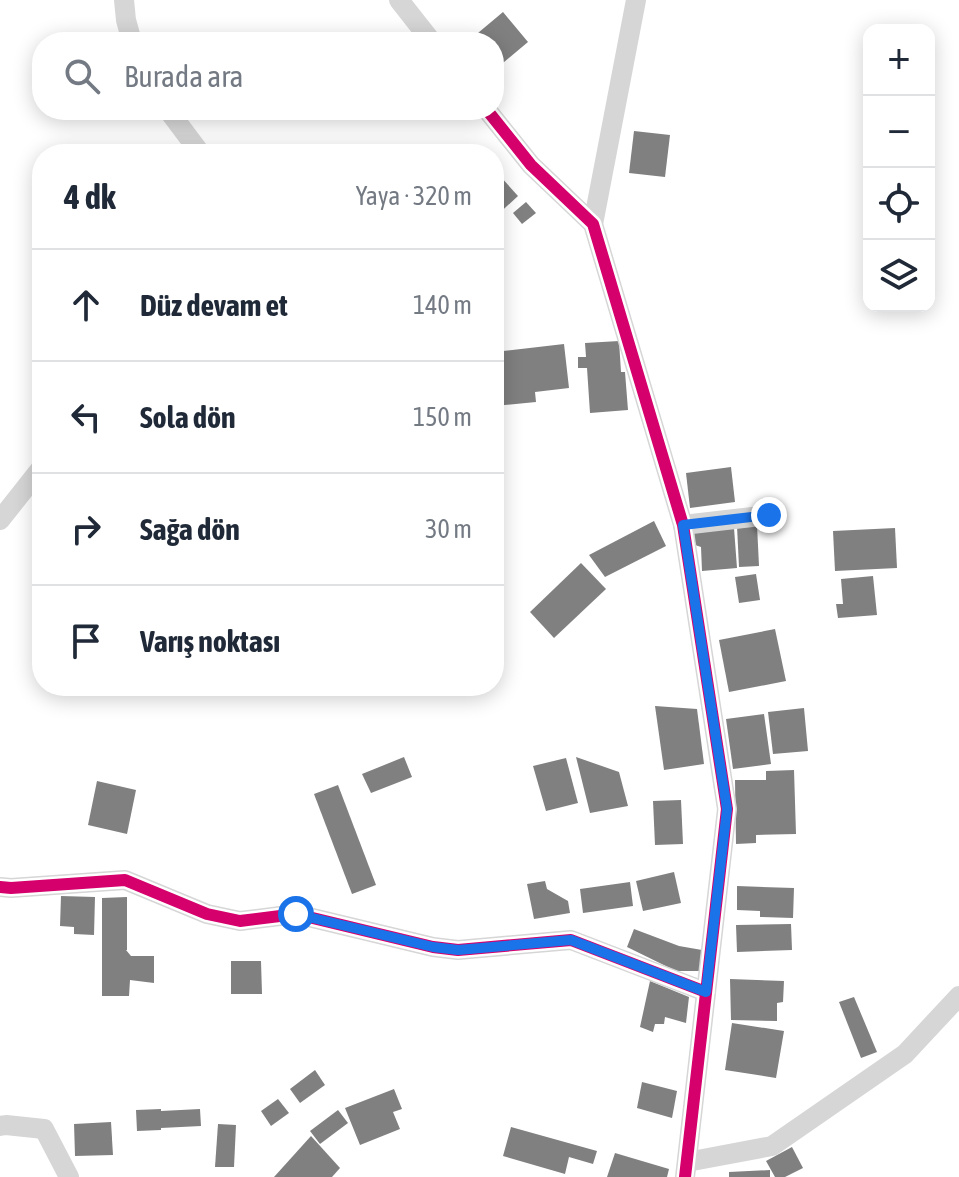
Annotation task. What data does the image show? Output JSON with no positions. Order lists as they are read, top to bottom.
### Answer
{
  "page": {
    "map_buttons": ["+", "−"],
    "search": "Burada ara",
    "heading": ["4 dk", "Yaya · 320 m"],
    "list": [
      ["Düz devam et", "140 m"],
      ["Sola dön", "150 m"],
      ["Sağa dön", "30 m"],
      "Varış noktası"
    ]
  }
}
